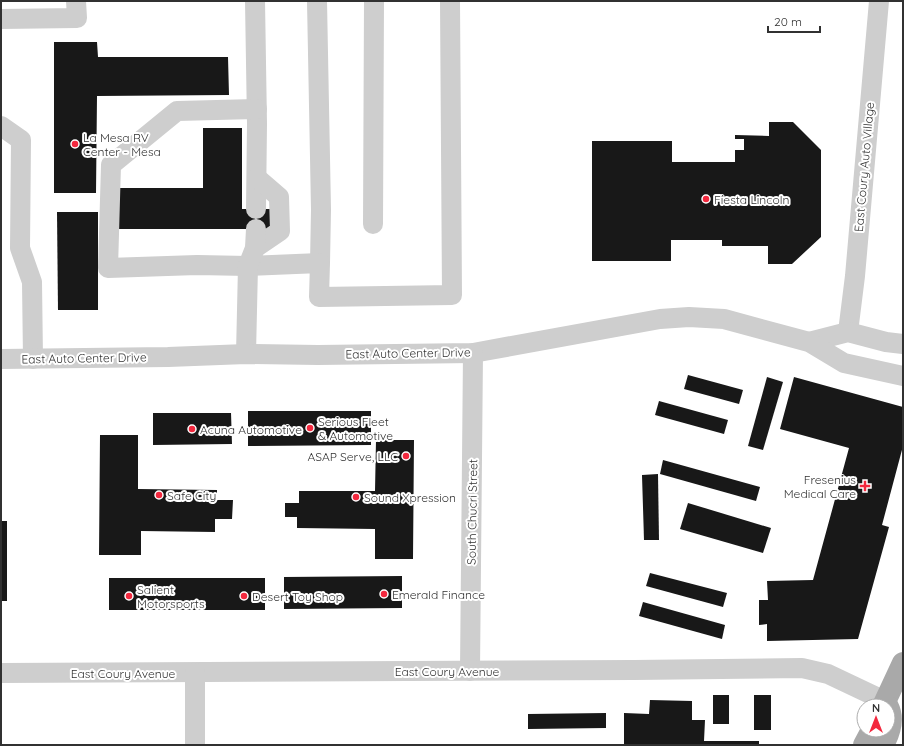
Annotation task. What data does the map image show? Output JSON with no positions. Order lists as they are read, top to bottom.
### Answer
{
  "streets": {
    "street": [
      "East Coury Auto Village",
      "East Auto Center Drive",
      "South Chucri Street",
      "East Coury Avenue"
    ]
  },
  "crossings": [
    ["East Coury Auto Village", "East Auto Center Drive"],
    ["East Auto Center Drive", "South Chucri Street"],
    ["South Chucri Street", "East Coury Avenue"]
  ],
  "places": {
    "other": [
      "La Mesa RV Center - Mesa",
      "Fiesta Lincoln",
      "Serious Fleet & Automotive",
      "Acuna Automotive",
      "ASAP Serve, LLC",
      "Safe City",
      "Sound Xpression",
      "Emerald Finance",
      "Salient Motorsports",
      "Desert Toy Shop"
    ],
    "health": ["Fresenius Medical Care"]
  },
  "scale_bar": "20 m",
  "north": "top"
}
